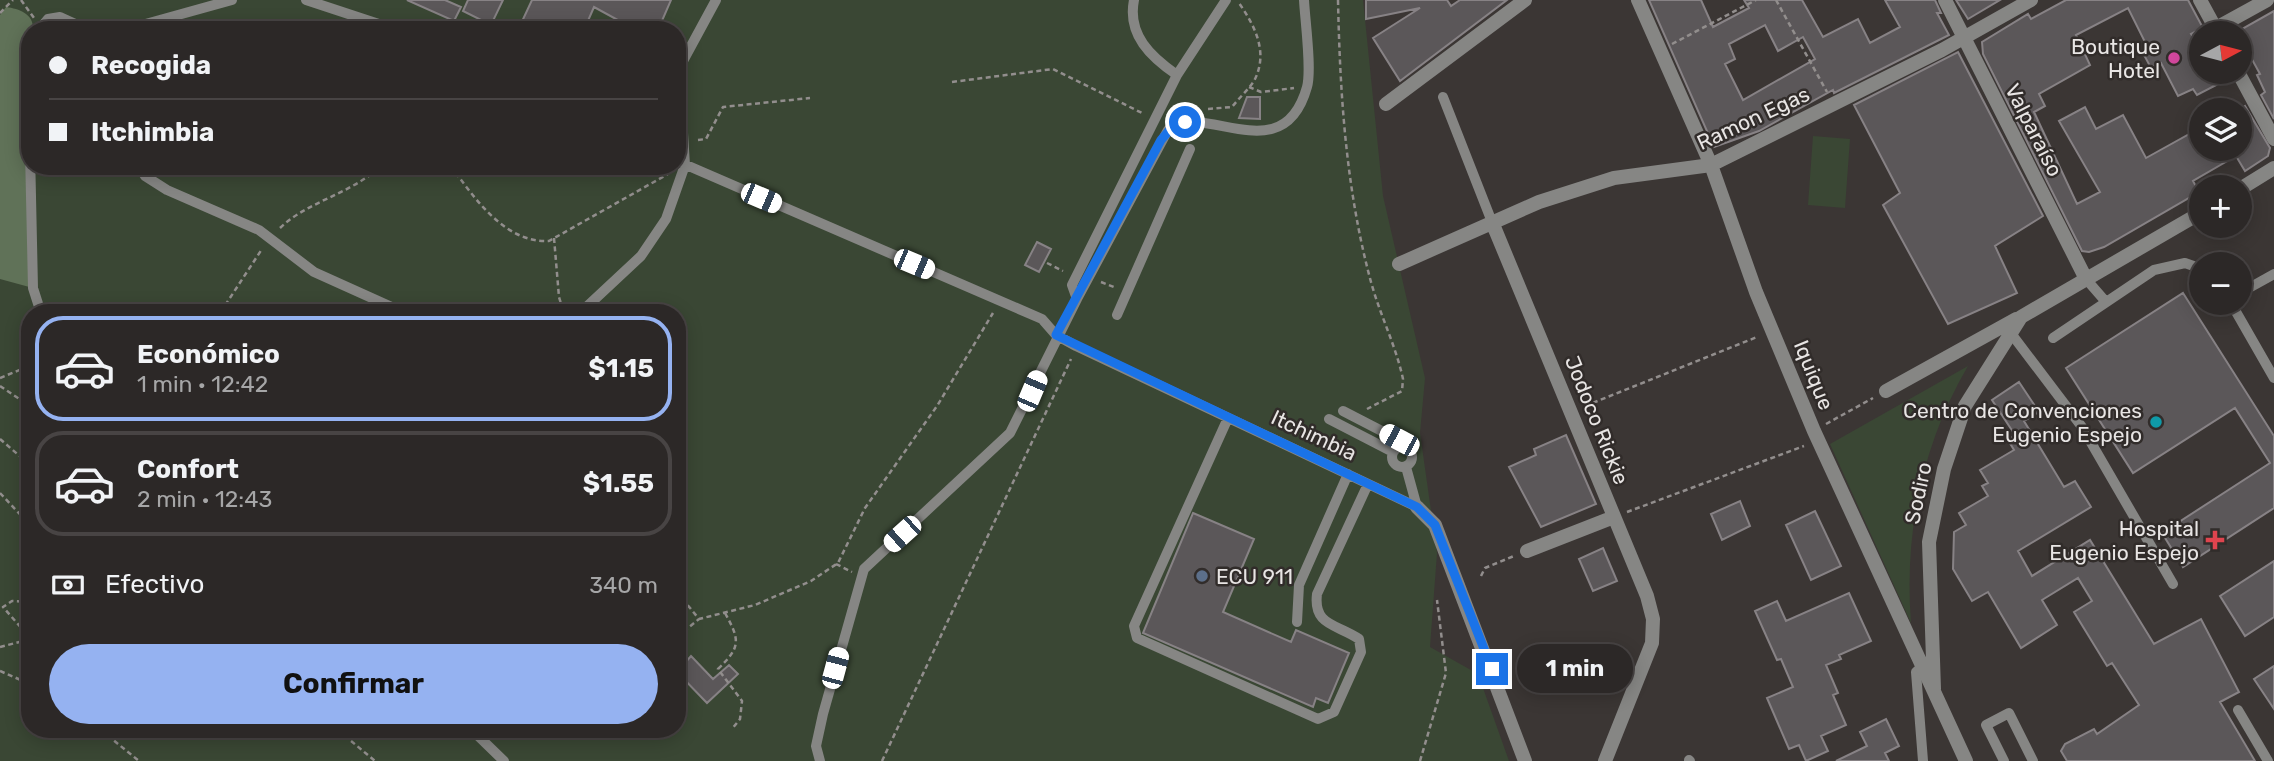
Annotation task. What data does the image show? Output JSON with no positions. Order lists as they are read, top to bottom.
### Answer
{
  "streets": {
    "street": [
      "Ramon Egas",
      "Valparaíso",
      "Iquique",
      "Jodoco Rickie",
      "Itchimbia",
      "Sodiro"
    ]
  },
  "crossings": [
    ["Ramon Egas", "Valparaíso"],
    ["Ramon Egas", "Iquique"],
    ["Ramon Egas", "Jodoco Rickie"],
    ["Valparaíso", "Sodiro"],
    ["Iquique", "Sodiro"]
  ],
  "places": {
    "other": ["Boutique Hotel", "Centro de Convenciones Eugenio Espejo", "ECU 911"],
    "health": ["Hospital Eugenio Espejo"]
  },
  "north": "right",
  "page": {
    "map_buttons": ["+", "−"],
    "banner": ["Recogida", "Itchimbia"],
    "list": [
      {
        "name": "Económico",
        "note": "1 min · 12:42",
        "value": "$1.15"
      },
      {
        "name": "Confort",
        "note": "2 min · 12:43",
        "value": "$1.55"
      }
    ],
    "pay": ["Efectivo", "340 m"],
    "buttons": "Confirmar",
    "bubble": "1 min"
  }
}
